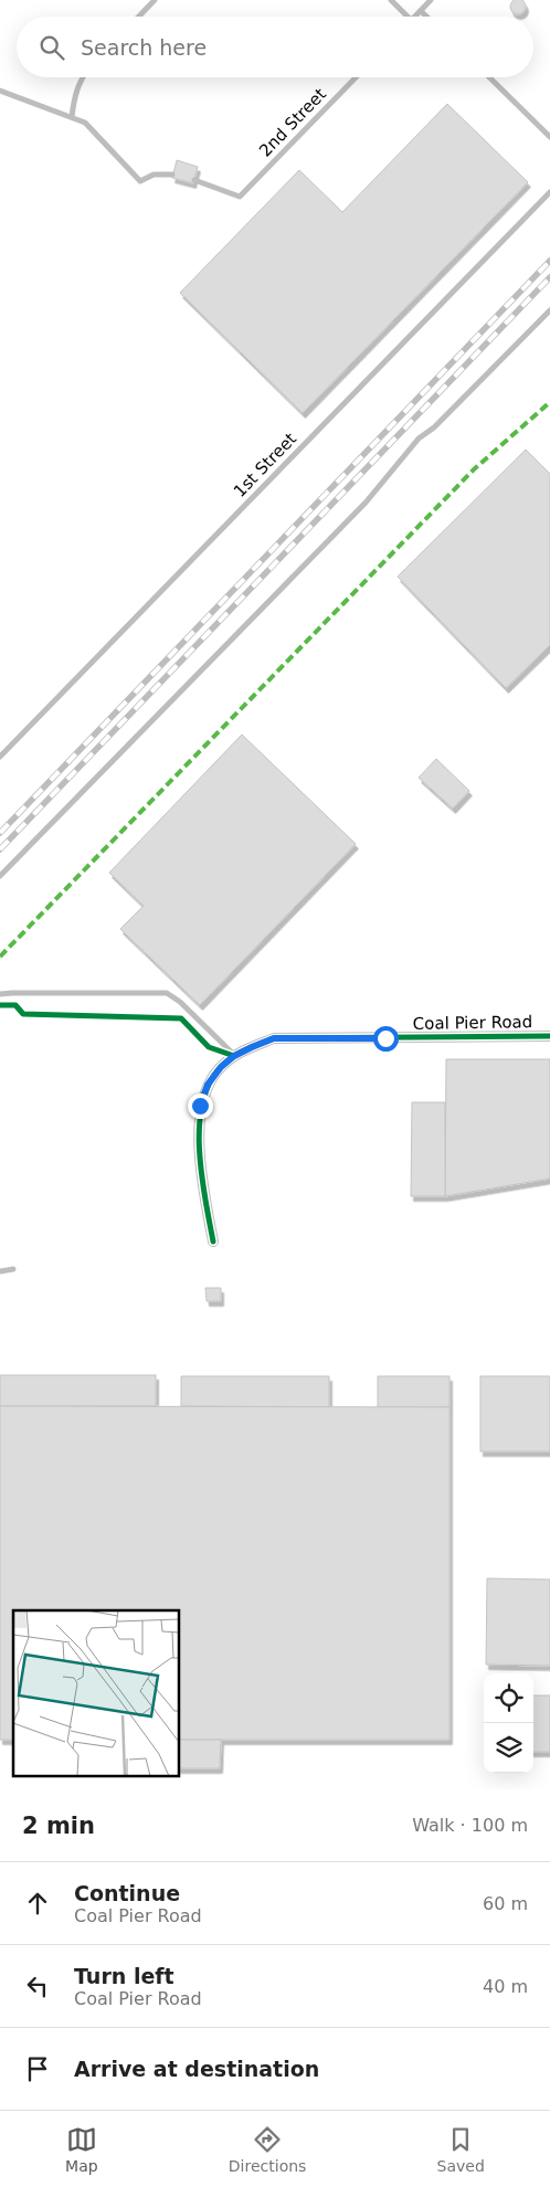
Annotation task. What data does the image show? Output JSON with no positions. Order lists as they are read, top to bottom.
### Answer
{
  "streets": {
    "street": ["Coal Pier Road"],
    "lane": ["2nd Street", "1st Street"]
  },
  "page": {
    "search": "Search here",
    "heading": ["2 min", "Walk · 100 m"],
    "list": [
      ["Continue", "Coal Pier Road", "60 m"],
      ["Turn left", "Coal Pier Road", "40 m"],
      "Arrive at destination"
    ],
    "nav": ["Map", "Directions", "Saved"]
  }
}
